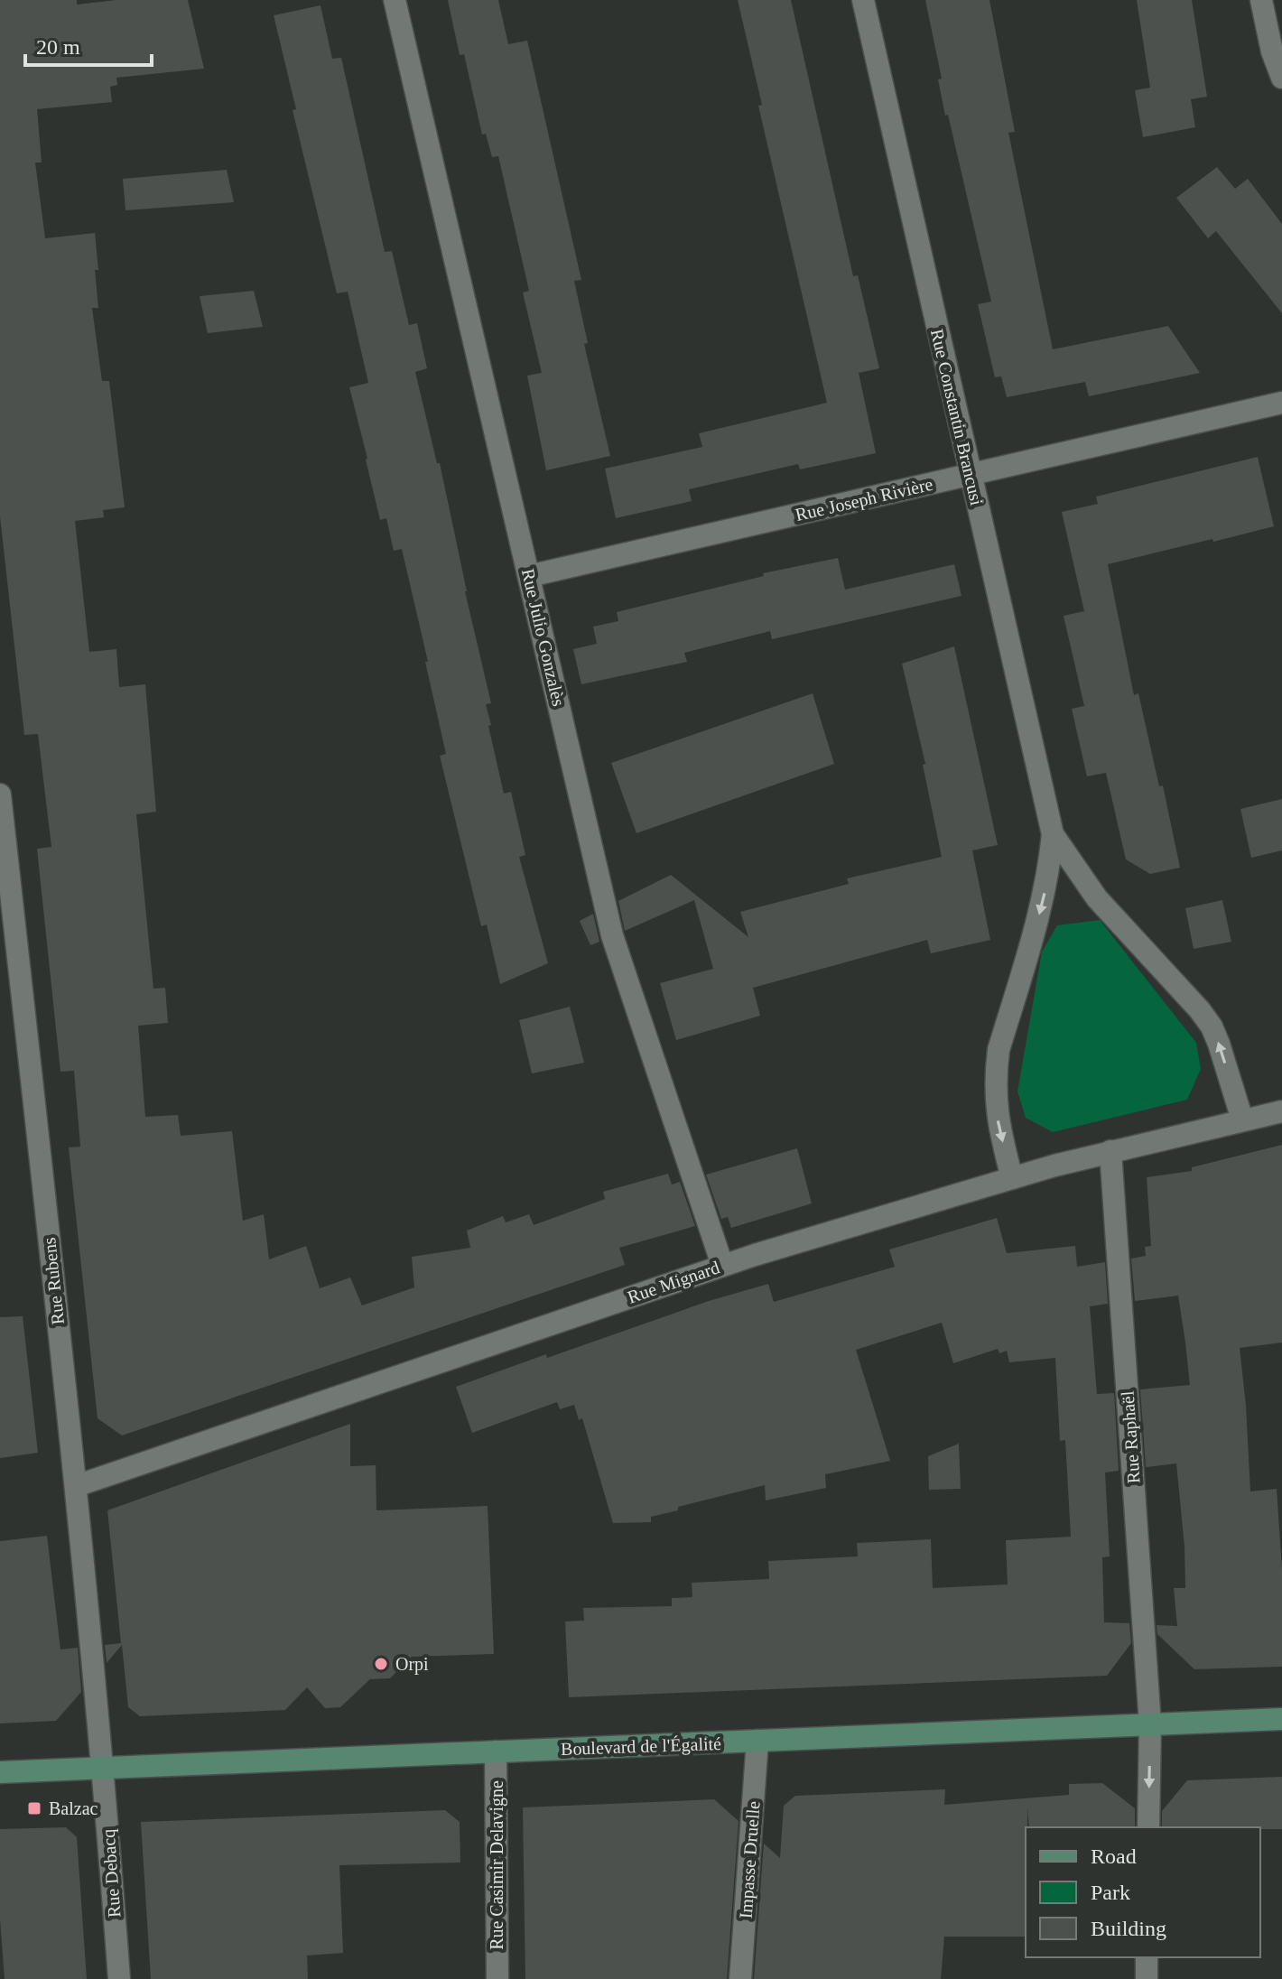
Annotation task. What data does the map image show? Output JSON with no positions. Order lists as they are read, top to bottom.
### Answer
{
  "streets": {
    "main road": ["Boulevard de l'Égalité"],
    "street": [
      "Rue Constantin Brancusi",
      "Rue Joseph Rivière",
      "Rue Julio Gonzalès",
      "Rue Rubens",
      "Rue Mignard",
      "Rue Raphaël",
      "Impasse Druelle",
      "Rue Casimir Delavigne",
      "Rue Debacq"
    ]
  },
  "crossings": [
    ["Rue Constantin Brancusi", "Rue Joseph Rivière"],
    ["Rue Constantin Brancusi", "Rue Mignard"],
    ["Rue Joseph Rivière", "Rue Julio Gonzalès"],
    ["Rue Julio Gonzalès", "Rue Mignard"],
    ["Rue Rubens", "Rue Mignard"],
    ["Rue Rubens", "Boulevard de l'Égalité"],
    ["Rue Rubens", "Rue Debacq"],
    ["Rue Mignard", "Rue Raphaël"],
    ["Rue Raphaël", "Boulevard de l'Égalité"],
    ["Boulevard de l'Égalité", "Impasse Druelle"],
    ["Boulevard de l'Égalité", "Rue Casimir Delavigne"],
    ["Boulevard de l'Égalité", "Rue Debacq"]
  ],
  "places": {
    "other": ["Orpi"],
    "transit": ["Balzac"]
  },
  "legend": ["Road", "Park", "Building"],
  "scale_bar": "20 m"
}
